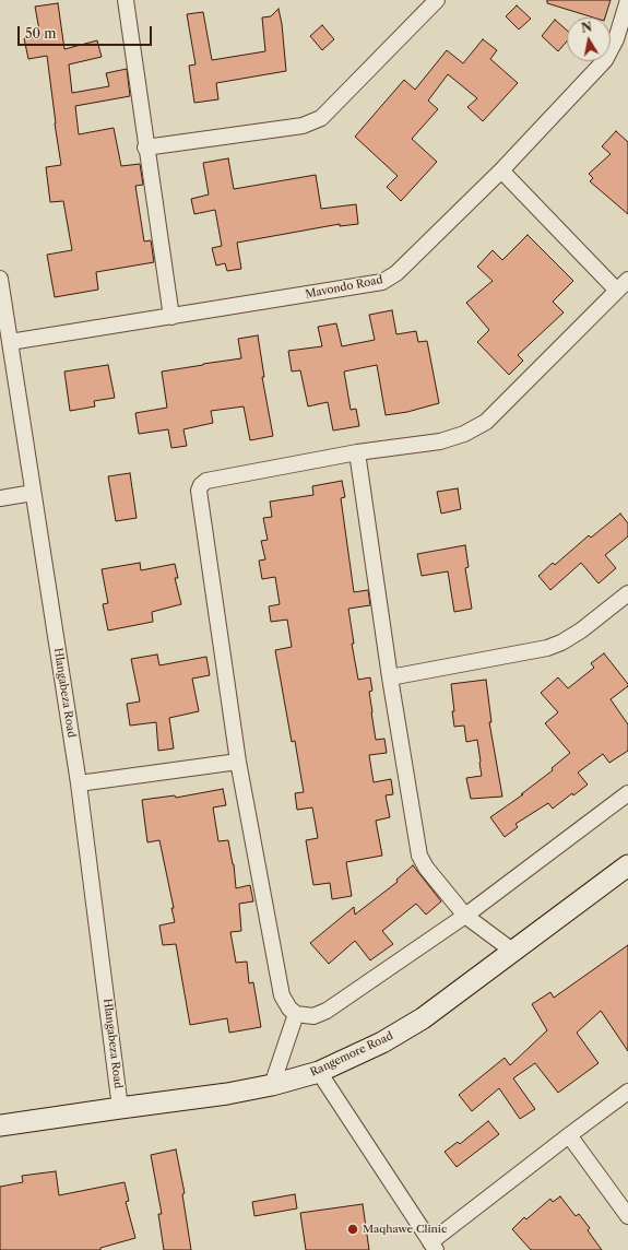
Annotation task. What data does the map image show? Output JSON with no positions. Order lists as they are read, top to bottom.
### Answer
{
  "streets": {
    "street": ["Mavondo Road", "Hlangabeza Road", "Rangemore Road"]
  },
  "crossings": [
    ["Mavondo Road", "Hlangabeza Road"],
    ["Hlangabeza Road", "Rangemore Road"]
  ],
  "places": ["Maqhawe Clinic"],
  "scale_bar": "50 m",
  "north": "top"
}
